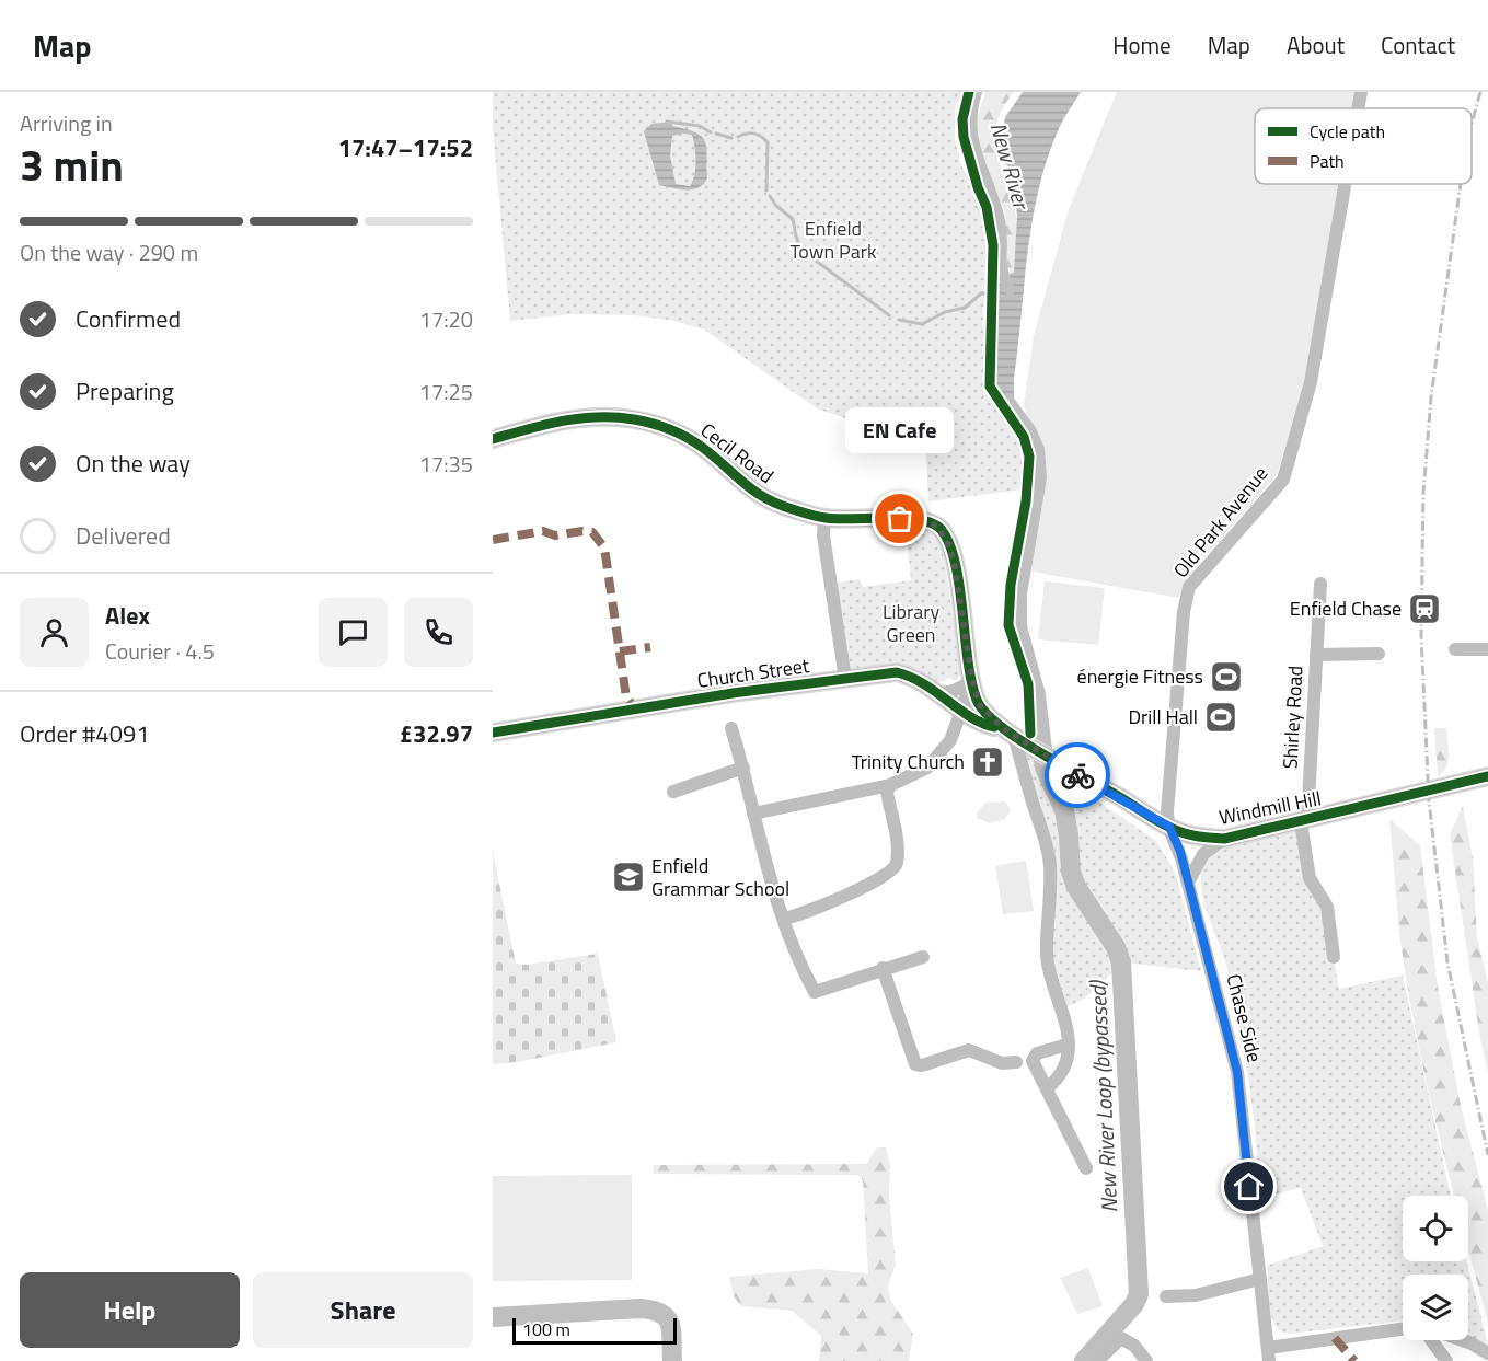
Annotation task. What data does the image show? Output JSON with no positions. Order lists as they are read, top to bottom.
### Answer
{
  "streets": {
    "main road": ["Cecil Road", "Church Street", "Windmill Hill"],
    "street": ["Old Park Avenue", "Shirley Road", "Chase Side"]
  },
  "crossings": [
    ["Cecil Road", "Church Street"],
    ["Cecil Road", "Windmill Hill"],
    ["Old Park Avenue", "Windmill Hill"],
    ["Old Park Avenue", "Chase Side"],
    ["Church Street", "Windmill Hill"],
    ["Shirley Road", "Windmill Hill"],
    ["Windmill Hill", "Chase Side"]
  ],
  "water": ["New River", "New River Loop (bypassed)"],
  "parks": ["Enfield Town Park", "Library Green"],
  "places": {
    "other": ["EN Cafe"],
    "station": ["Enfield Chase"],
    "sports": ["énergie Fitness", "Drill Hall"],
    "church": ["Trinity Church"],
    "school or university": ["Enfield Grammar School"]
  },
  "legend": ["Cycle path", "Path"],
  "scale_bar": "100 m",
  "page": {
    "header": "Map",
    "nav": [
      "Home",
      "Map",
      "About",
      "Contact"
    ],
    "heading": ["3 min", "Arriving in", "17:47–17:52"],
    "panel": [
      "Alex",
      "Courier · 4.5",
      "Order #4091",
      "£32.97"
    ],
    "bar": "On the way · 290 m",
    "list": [
      ["Confirmed", "17:20"],
      ["Preparing", "17:25"],
      ["On the way", "17:35"],
      "Delivered"
    ],
    "bubble": "EN Cafe",
    "buttons": ["Help", "Share"],
    "scale": "100 m"
  }
}
